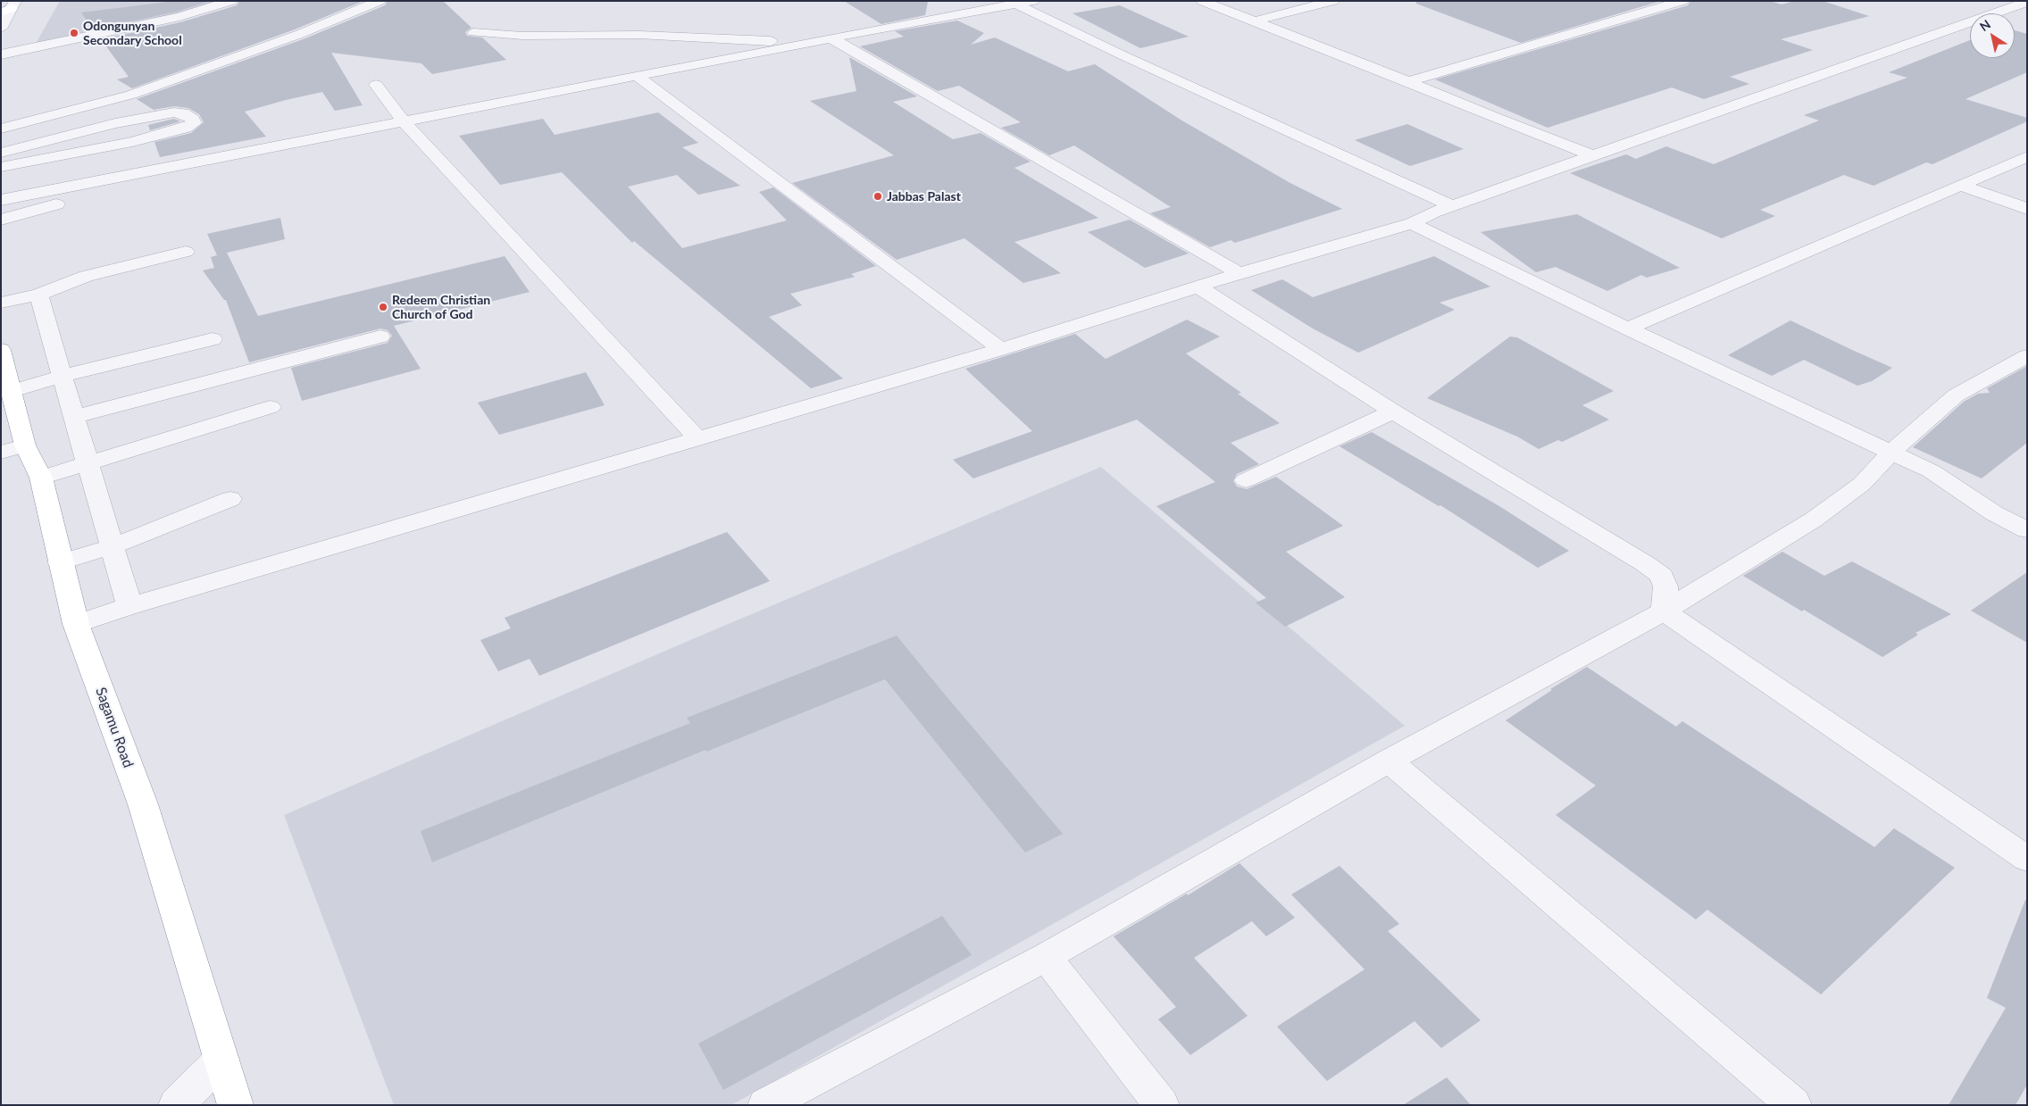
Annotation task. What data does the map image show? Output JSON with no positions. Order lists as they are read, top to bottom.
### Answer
{
  "streets": {
    "highway": ["Sagamu Road"]
  },
  "places": ["Odongunyan Secondary School", "Jabbas Palast", "Redeem Christian Church of God"],
  "north": "top left"
}
